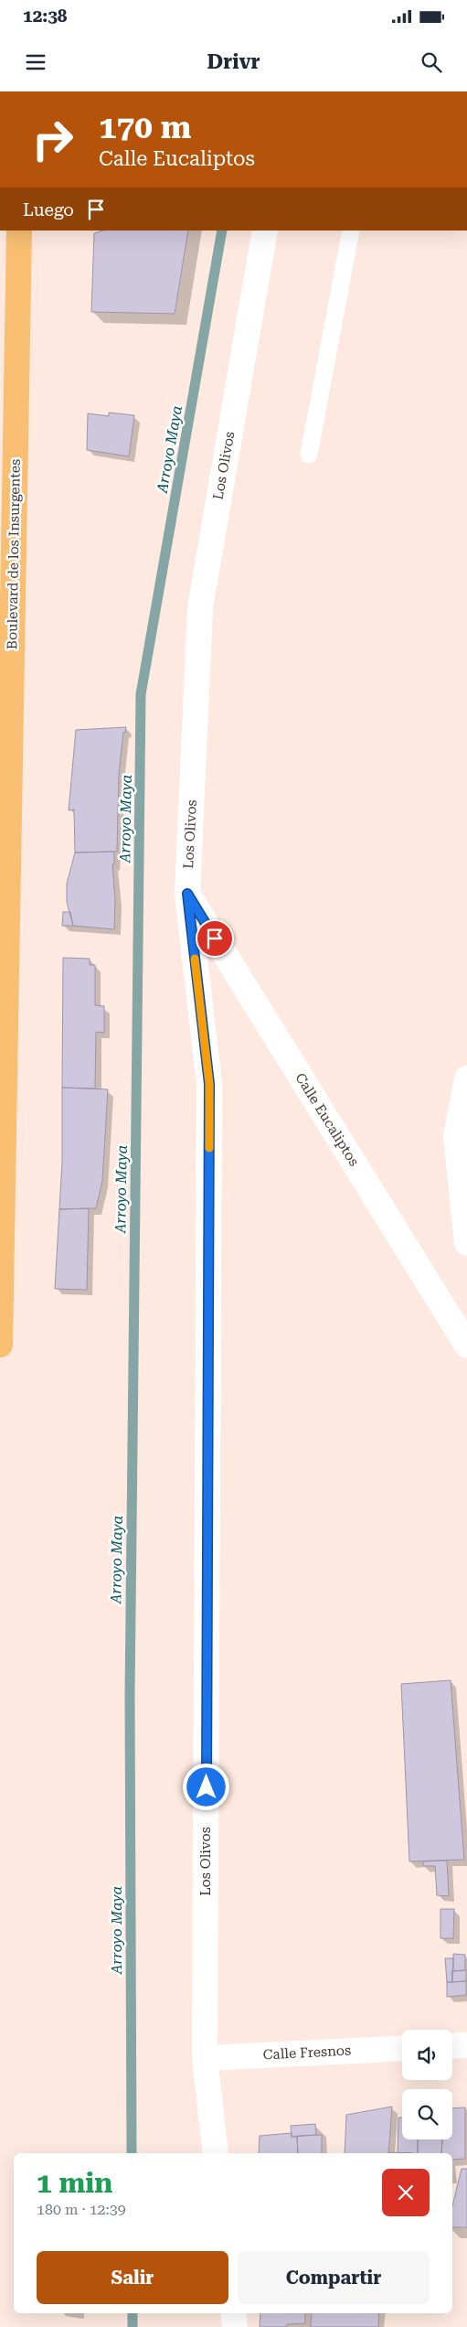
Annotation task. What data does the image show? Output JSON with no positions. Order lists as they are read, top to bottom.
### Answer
{
  "streets": {
    "highway": ["Boulevard de los Insurgentes"],
    "street": ["Los Olivos", "Calle Eucaliptos", "Calle Fresnos"]
  },
  "crossings": [
    ["Los Olivos", "Calle Eucaliptos"],
    ["Los Olivos", "Calle Fresnos"]
  ],
  "water": ["Arroyo Maya"],
  "page": {
    "status": "12:38",
    "header": "Drivr",
    "turn": ["170 m", "Calle Eucaliptos"],
    "then": "Luego",
    "heading": ["1 min", "180 m · 12:39"],
    "buttons": ["Salir", "Compartir"]
  }
}
